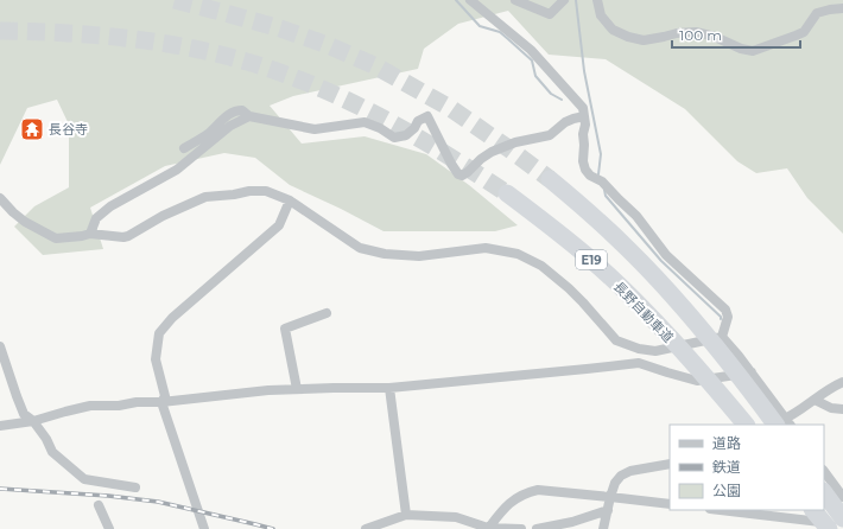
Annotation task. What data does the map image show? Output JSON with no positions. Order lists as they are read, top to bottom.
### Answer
{
  "streets": {
    "highway": ["E19", "長野自動車道"]
  },
  "places": {
    "temple": ["長谷寺"]
  },
  "legend": ["道路", "鉄道", "公園"],
  "scale_bar": "100 m"
}
